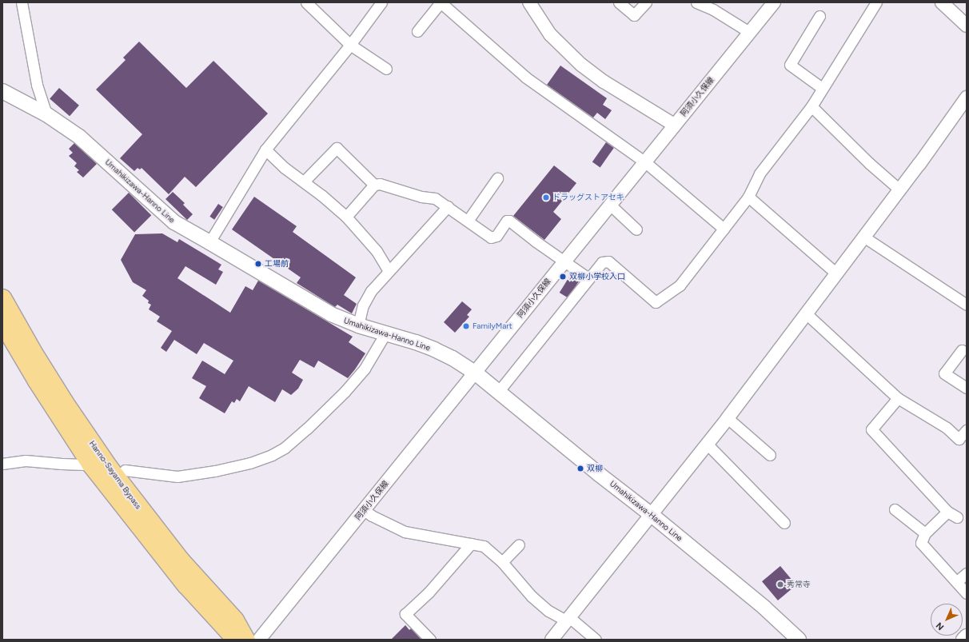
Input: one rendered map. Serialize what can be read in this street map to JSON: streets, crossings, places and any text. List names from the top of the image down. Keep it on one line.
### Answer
{"streets":{"highway":["Hanno-Sayama Bypass"],"main road":["Umahikizawa-Hanno Line"],"street":["阿須小久保線"]},"crossings":[["阿須小久保線","Umahikizawa-Hanno Line"]],"places":["ドラッグストアセキ","工場前","双柳小学校入口","FamilyMart","双柳","秀常寺"],"north":"bottom left"}
